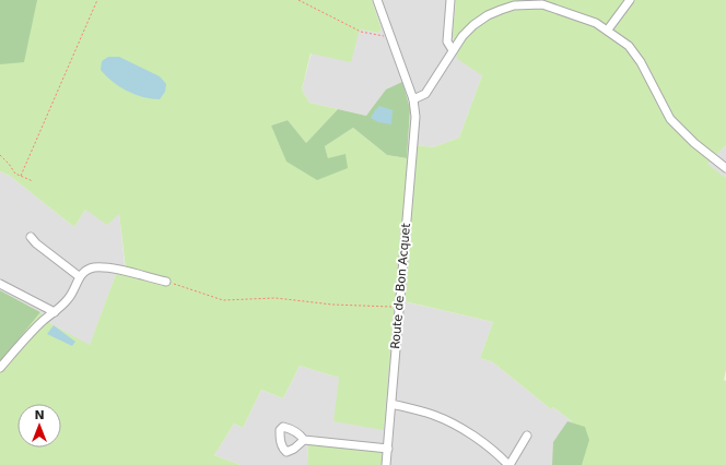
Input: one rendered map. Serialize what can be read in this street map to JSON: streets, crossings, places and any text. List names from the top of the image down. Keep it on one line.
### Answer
{"streets":{"street":["Route de Bon Acquet"]},"north":"top"}
